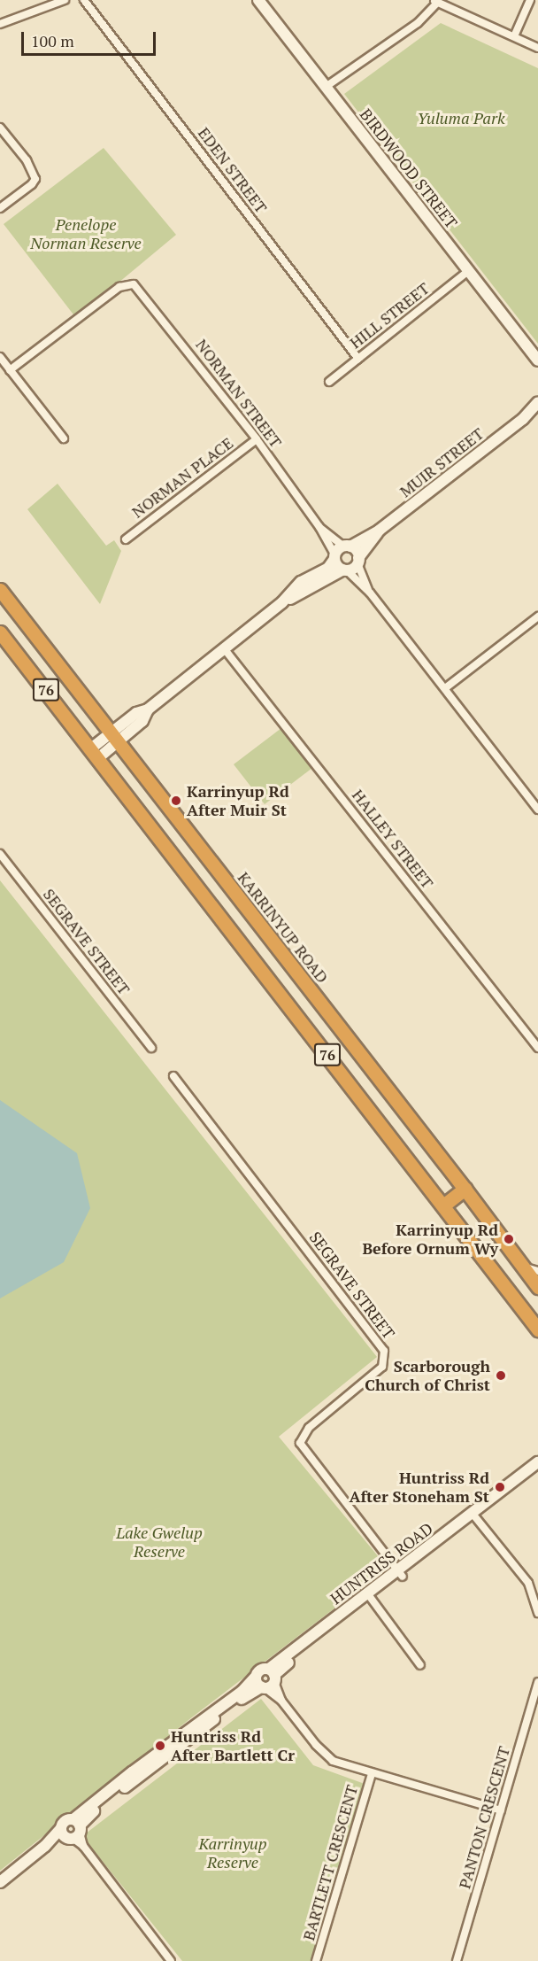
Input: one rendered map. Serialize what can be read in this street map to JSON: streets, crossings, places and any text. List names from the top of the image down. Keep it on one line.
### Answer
{"streets":{"highway":["76","KARRINYUP ROAD"],"street":["BIRDWOOD STREET","EDEN STREET","HILL STREET","NORMAN STREET","MUIR STREET","NORMAN PLACE","HALLEY STREET","SEGRAVE STREET","HUNTRISS ROAD","PANTON CRESCENT","BARTLETT CRESCENT"]},"crossings":[["BIRDWOOD STREET","HILL STREET"],["EDEN STREET","HILL STREET"],["NORMAN STREET","MUIR STREET"],["NORMAN STREET","NORMAN PLACE"],["SEGRAVE STREET","HUNTRISS ROAD"]],"parks":["Yuluma Park","Penelope Norman Reserve","Lake Gwelup Reserve","Karrinyup Reserve"],"places":["Karrinyup Rd After Muir St","Karrinyup Rd Before Ornum Wy","Scarborough Church of Christ","Huntriss Rd After Stoneham St","Huntriss Rd After Bartlett Cr"],"scale_bar":"100 m"}
